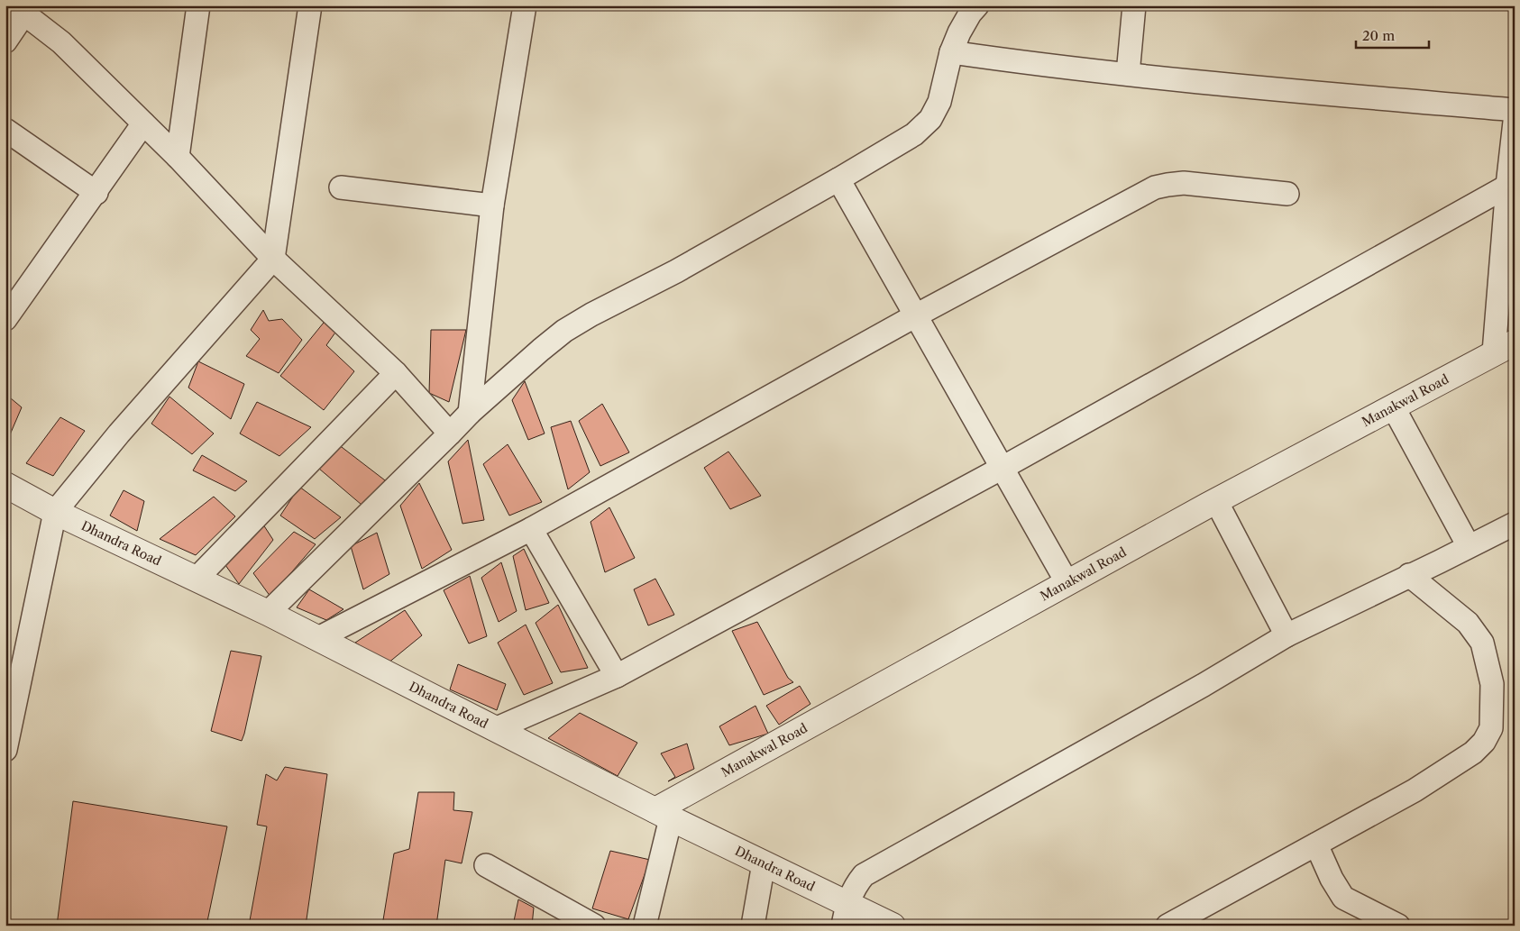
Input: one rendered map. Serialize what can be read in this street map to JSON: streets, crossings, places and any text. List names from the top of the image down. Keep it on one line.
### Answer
{"streets":{"street":["Manakwal Road","Dhandra Road"]},"crossings":[["Manakwal Road","Dhandra Road"]],"scale_bar":"20 m"}
